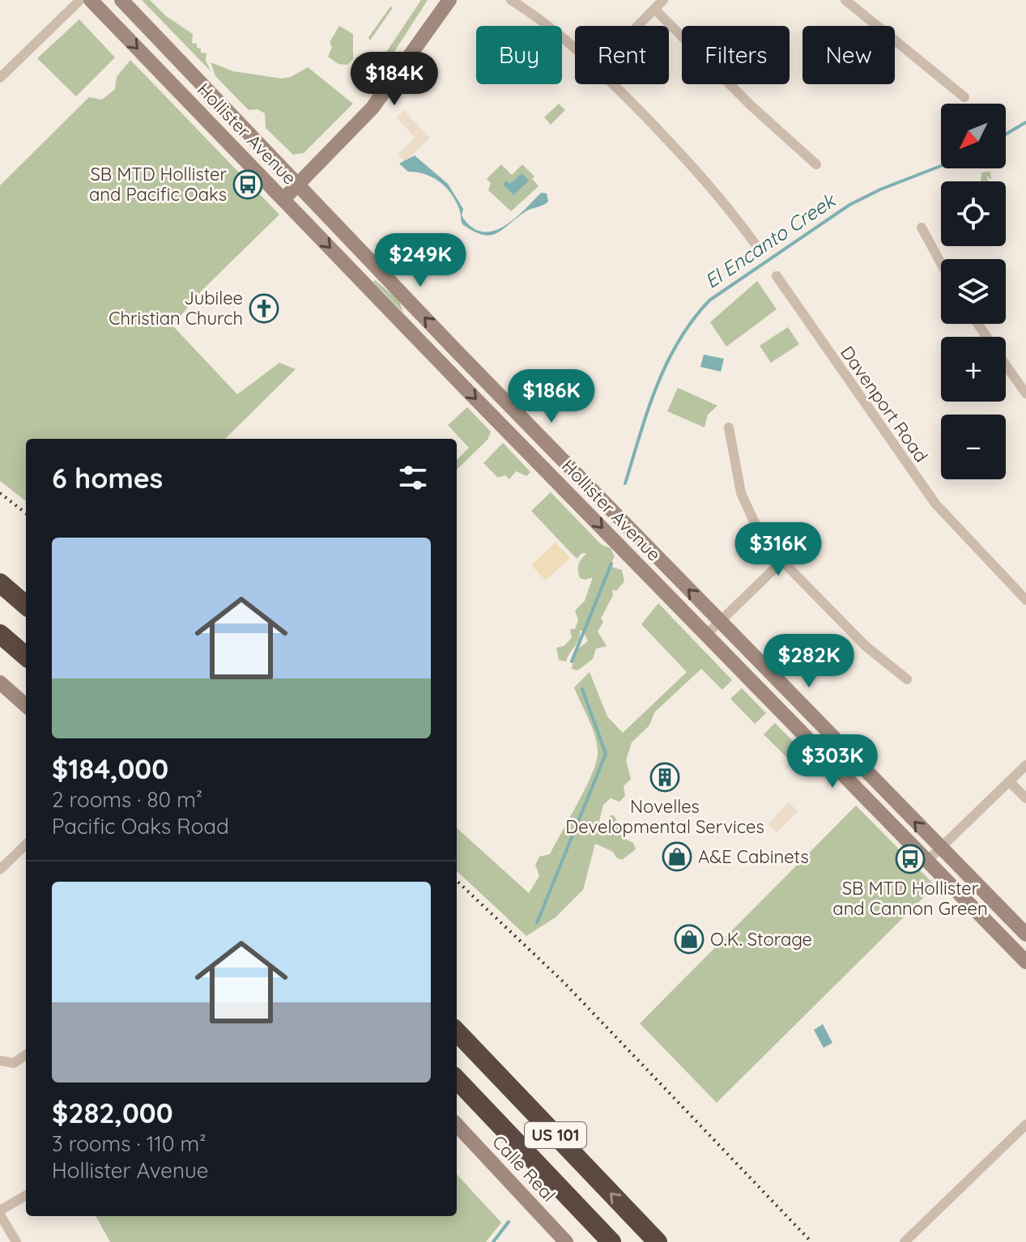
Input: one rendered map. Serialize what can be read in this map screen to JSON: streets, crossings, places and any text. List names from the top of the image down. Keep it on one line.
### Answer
{"streets":{"highway":["US 101"],"main road":["Hollister Avenue","Calle Real"],"street":["Davenport Road"]},"water":["El Encanto Creek"],"places":{"bus stop":["SB MTD Hollister and Pacific Oaks","SB MTD Hollister and Cannon Green"],"church":["Jubilee Christian Church"],"building":["Novelles Developmental Services"],"shop":["A&E Cabinets","O.K. Storage"]},"north":"bottom left","page":{"chip":["Buy","Rent","Filters","New"],"price":["$184K","$249K","$186K","$316K","$282K","$303K"],"map_buttons":["+","−"],"heading":"6 homes","list":[{"name":"$184,000","note":"2 rooms · 80 m² · Pacific Oaks Road"},{"name":"$282,000","note":"3 rooms · 110 m² · Hollister Avenue"}]}}
